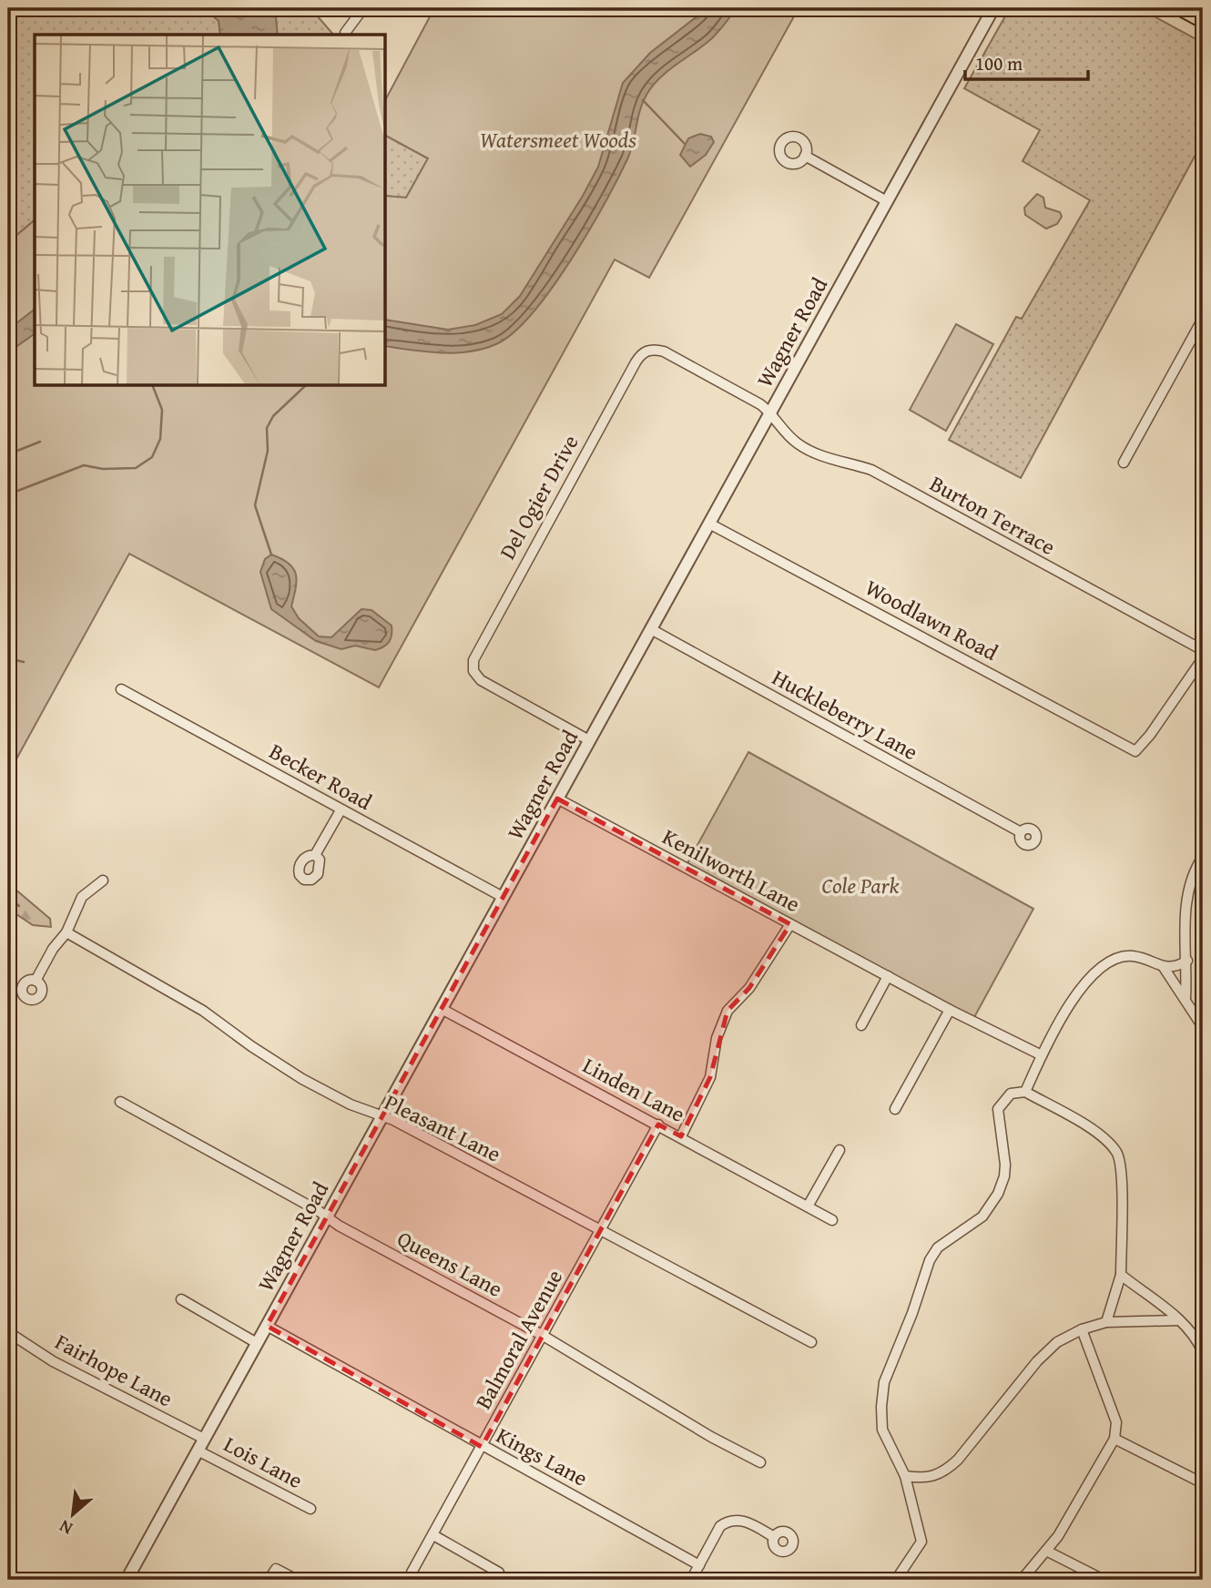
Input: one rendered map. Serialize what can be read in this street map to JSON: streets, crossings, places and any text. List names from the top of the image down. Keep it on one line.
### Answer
{"streets":{"street":["Wagner Road","Del Ogier Drive","Burton Terrace","Woodlawn Road","Huckleberry Lane","Becker Road","Kenilworth Lane","Linden Lane","Pleasant Lane","Queens Lane","Balmoral Avenue","Fairhope Lane","Kings Lane","Lois Lane"]},"crossings":[["Wagner Road","Del Ogier Drive"],["Wagner Road","Burton Terrace"],["Wagner Road","Woodlawn Road"],["Wagner Road","Huckleberry Lane"],["Wagner Road","Becker Road"],["Wagner Road","Kenilworth Lane"],["Wagner Road","Linden Lane"],["Wagner Road","Pleasant Lane"],["Wagner Road","Queens Lane"],["Wagner Road","Fairhope Lane"],["Wagner Road","Kings Lane"],["Wagner Road","Lois Lane"],["Del Ogier Drive","Burton Terrace"],["Linden Lane","Balmoral Avenue"],["Pleasant Lane","Balmoral Avenue"],["Queens Lane","Balmoral Avenue"],["Balmoral Avenue","Kings Lane"]],"parks":["Watersmeet Woods","Cole Park"],"scale_bar":"100 m","north":"bottom left"}
